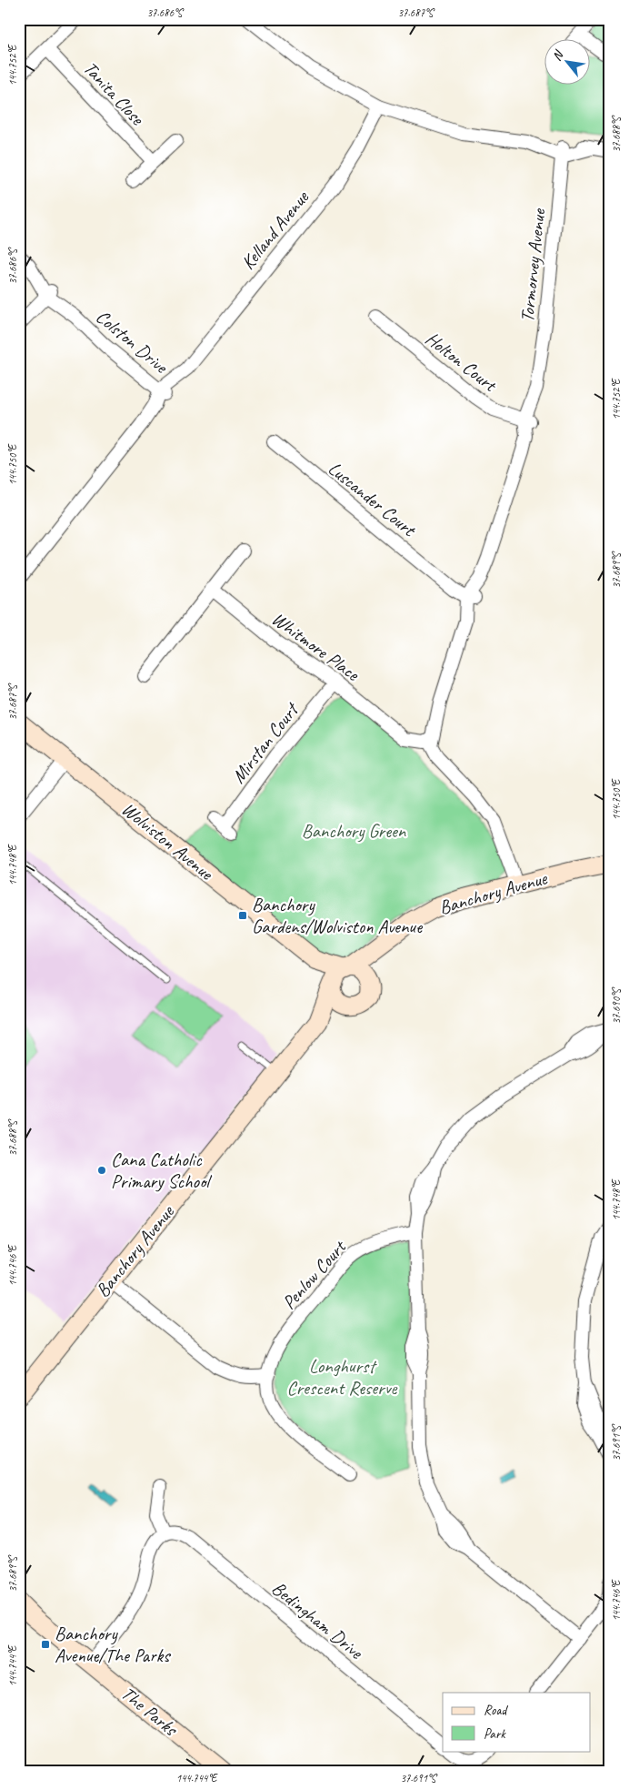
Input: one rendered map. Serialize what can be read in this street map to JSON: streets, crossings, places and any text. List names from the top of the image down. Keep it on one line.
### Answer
{"streets":{"street":["Tanita Close","Kelland Avenue","Tormorvey Avenue","Colston Drive","Holton Court","Luscander Court","Whitmore Place","Mirstan Court","Wolviston Avenue","Banchory Avenue","Penlow Court","Bedingham Drive","The Parks"]},"crossings":[["Kelland Avenue","Colston Drive"],["Tormorvey Avenue","Holton Court"],["Tormorvey Avenue","Luscander Court"],["Tormorvey Avenue","Whitmore Place"],["Whitmore Place","Mirstan Court"],["Wolviston Avenue","Banchory Avenue"]],"parks":["Banchory Green","Longhurst Crescent Reserve"],"places":{"transit":["Banchory Gardens/Wolviston Avenue","Banchory Avenue/The Parks"],"other":["Cana Catholic Primary School"]},"legend":["Road","Park"],"north":"top left","coordinates":["37.686°S","37.687°S","144.752°E","37.688°S","144.750°E","37.689°S","144.748°E","37.690°S","144.746°E","37.691°S","144.744°E"]}
